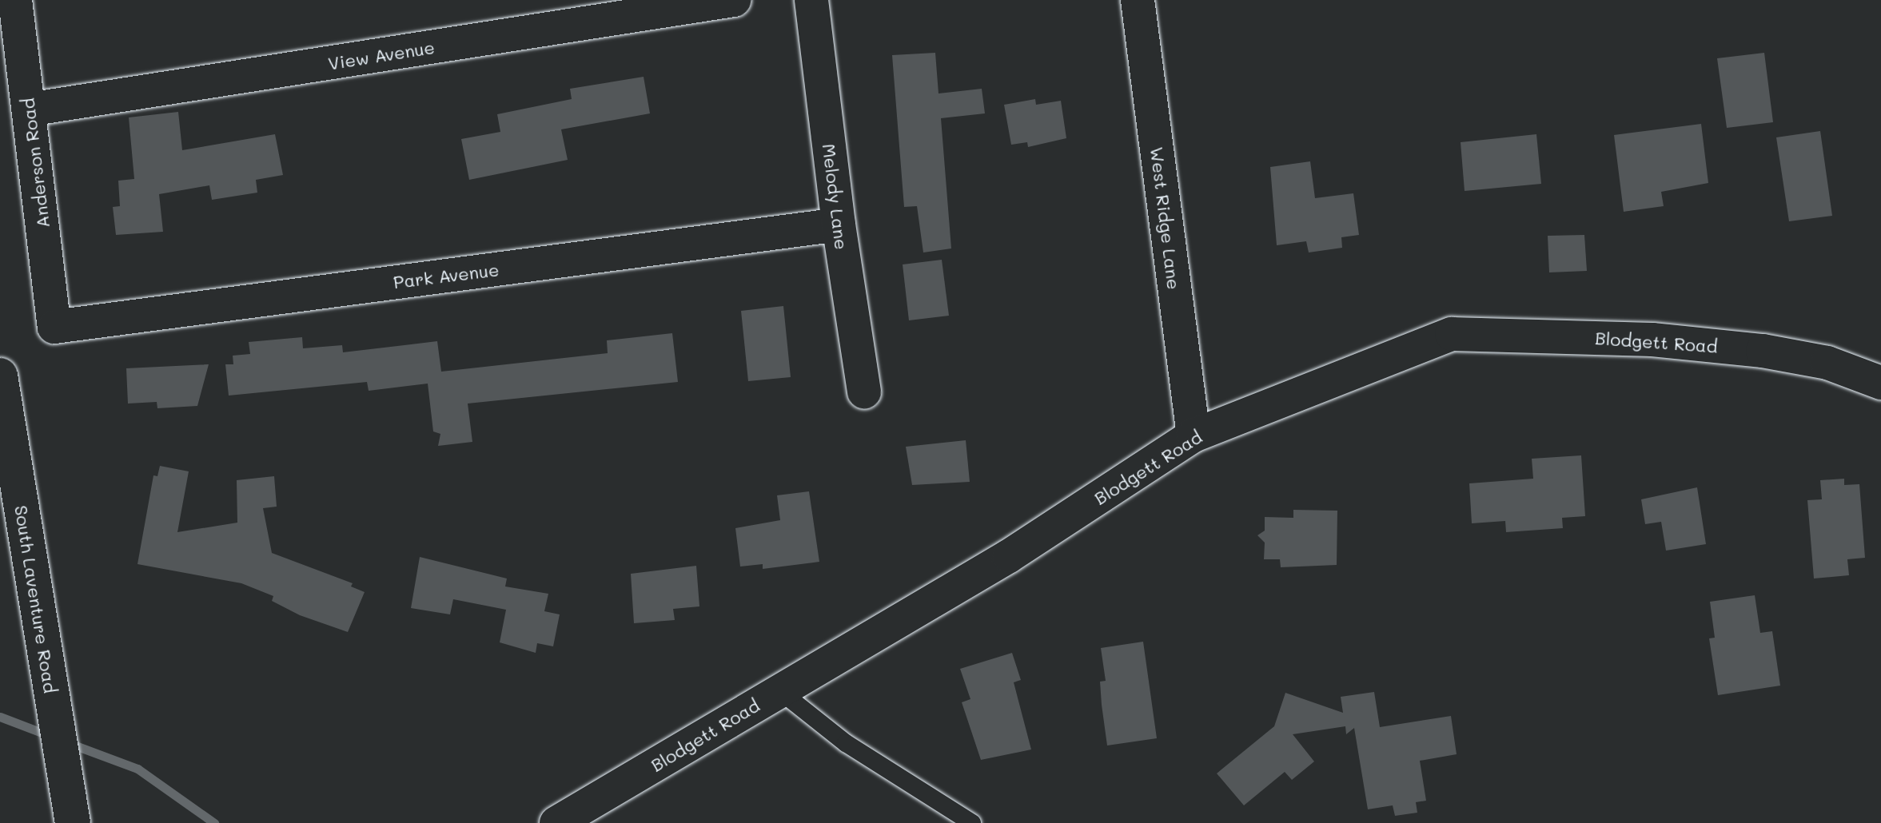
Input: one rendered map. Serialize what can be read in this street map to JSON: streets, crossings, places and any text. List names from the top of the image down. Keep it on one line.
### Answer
{"streets":{"street":["View Avenue","Anderson Road","Melody Lane","West Ridge Lane","Park Avenue","Blodgett Road","South Laventure Road"]},"crossings":[["View Avenue","Anderson Road"],["Anderson Road","Park Avenue"],["Melody Lane","Park Avenue"],["West Ridge Lane","Blodgett Road"]]}
